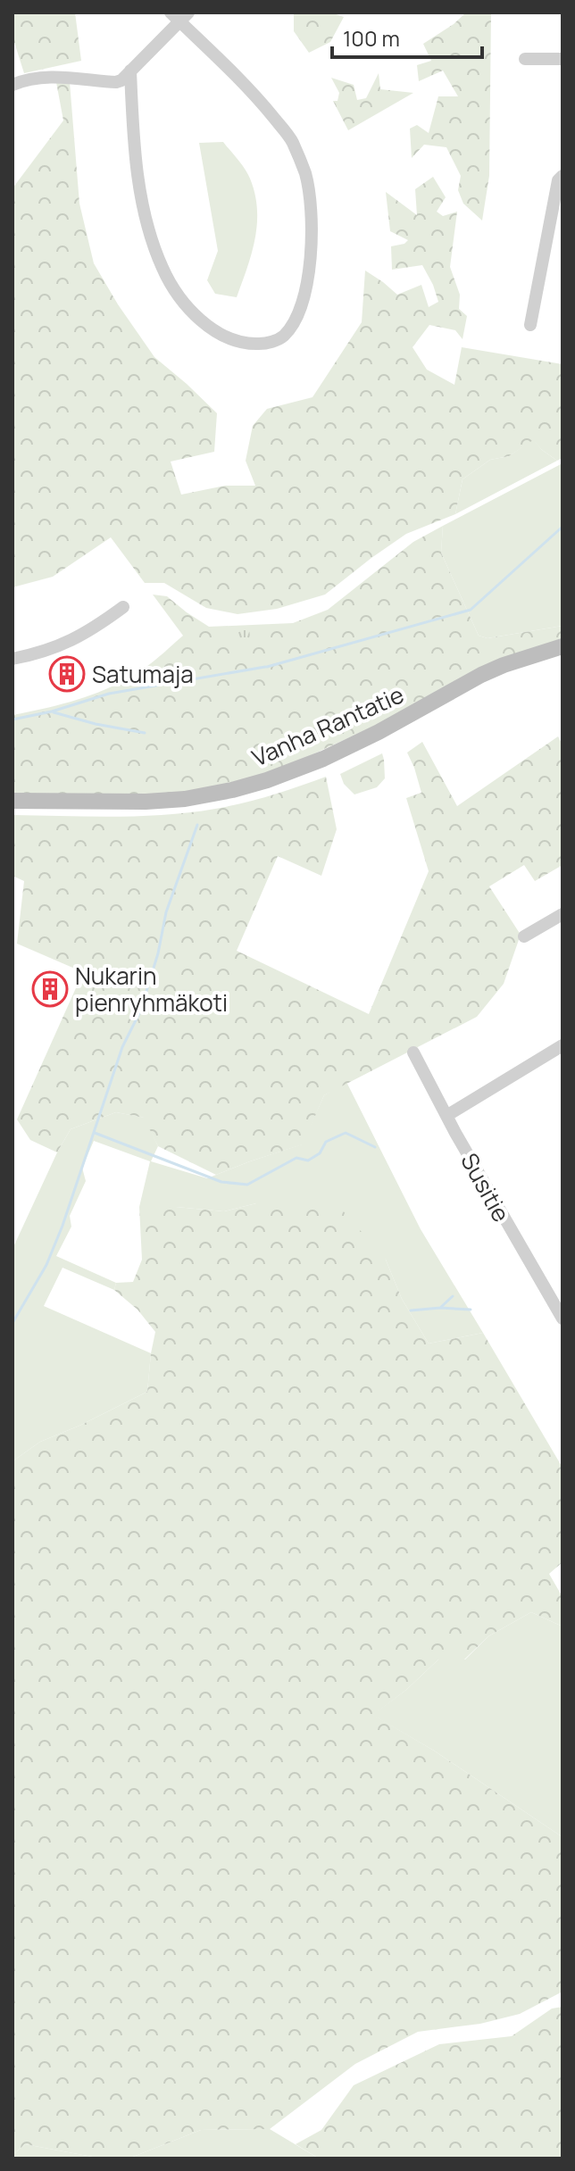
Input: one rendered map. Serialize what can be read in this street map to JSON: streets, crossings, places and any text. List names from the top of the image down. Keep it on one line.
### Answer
{"streets":{"main road":["Vanha Rantatie"],"street":["Susitie"]},"places":{"building":["Satumaja","Nukarin pienryhmäkoti"]},"scale_bar":"100 m"}
